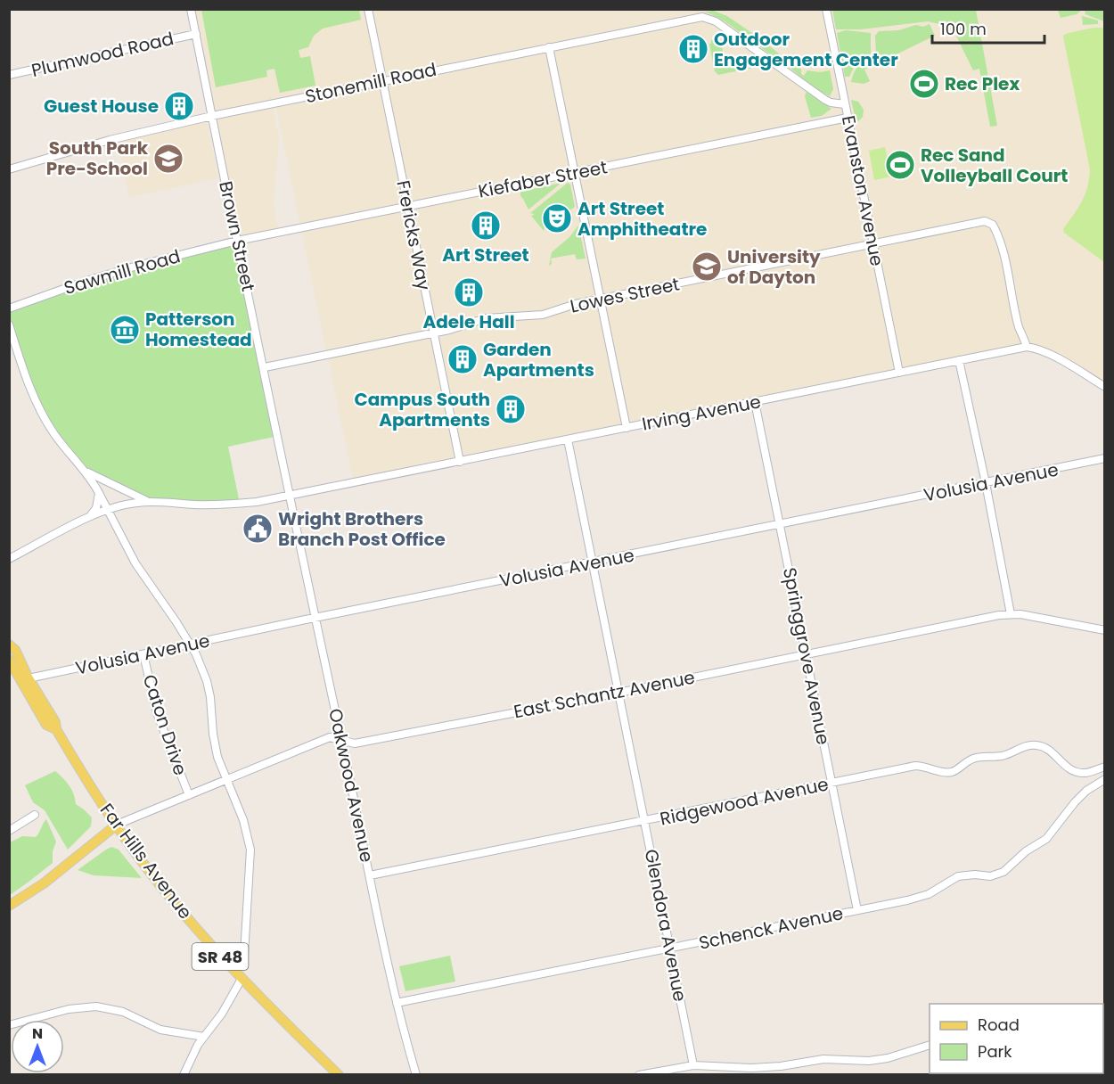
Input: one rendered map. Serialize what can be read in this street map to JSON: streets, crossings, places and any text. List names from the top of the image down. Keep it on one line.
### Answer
{"streets":{"main road":["Far Hills Avenue","SR 48"],"street":["Plumwood Road","Stonemill Road","Kiefaber Street","Evanston Avenue","Frericks Way","Brown Street","Sawmill Road","Lowes Street","Irving Avenue","Volusia Avenue","Springgrove Avenue","East Schantz Avenue","Caton Drive","Oakwood Avenue","Ridgewood Avenue","Glendora Avenue","Schenck Avenue"]},"crossings":[["Plumwood Road","Brown Street"],["Stonemill Road","Evanston Avenue"],["Stonemill Road","Frericks Way"],["Stonemill Road","Brown Street"],["Kiefaber Street","Evanston Avenue"],["Kiefaber Street","Frericks Way"],["Kiefaber Street","Brown Street"],["Kiefaber Street","Sawmill Road"],["Evanston Avenue","Lowes Street"],["Evanston Avenue","Irving Avenue"],["Frericks Way","Lowes Street"],["Frericks Way","Irving Avenue"],["Brown Street","Sawmill Road"],["Brown Street","Lowes Street"],["Brown Street","Irving Avenue"],["Brown Street","Oakwood Avenue"],["Lowes Street","Irving Avenue"],["Irving Avenue","Springgrove Avenue"],["Irving Avenue","Oakwood Avenue"],["Irving Avenue","Glendora Avenue"],["Volusia Avenue","Springgrove Avenue"],["Volusia Avenue","Caton Drive"],["Volusia Avenue","Oakwood Avenue"],["Volusia Avenue","Far Hills Avenue"],["Volusia Avenue","Glendora Avenue"],["Springgrove Avenue","East Schantz Avenue"],["Springgrove Avenue","Ridgewood Avenue"],["Springgrove Avenue","Schenck Avenue"],["East Schantz Avenue","Caton Drive"],["East Schantz Avenue","Oakwood Avenue"],["East Schantz Avenue","Far Hills Avenue"],["East Schantz Avenue","Glendora Avenue"],["Oakwood Avenue","Ridgewood Avenue"],["Oakwood Avenue","Schenck Avenue"],["Ridgewood Avenue","Glendora Avenue"],["Ridgewood Avenue","Schenck Avenue"],["Glendora Avenue","Schenck Avenue"]],"places":{"building":["Outdoor Engagement Center","Guest House","Art Street","Adele Hall","Garden Apartments","Campus South Apartments"],"sports":["Rec Plex","Rec Sand Volleyball Court"],"school or university":["South Park Pre-School","University of Dayton"],"theatre":["Art Street Amphitheatre"],"museum":["Patterson Homestead"],"public building":["Wright Brothers Branch Post Office"]},"legend":["Road","Park"],"scale_bar":"100 m","north":"top"}
